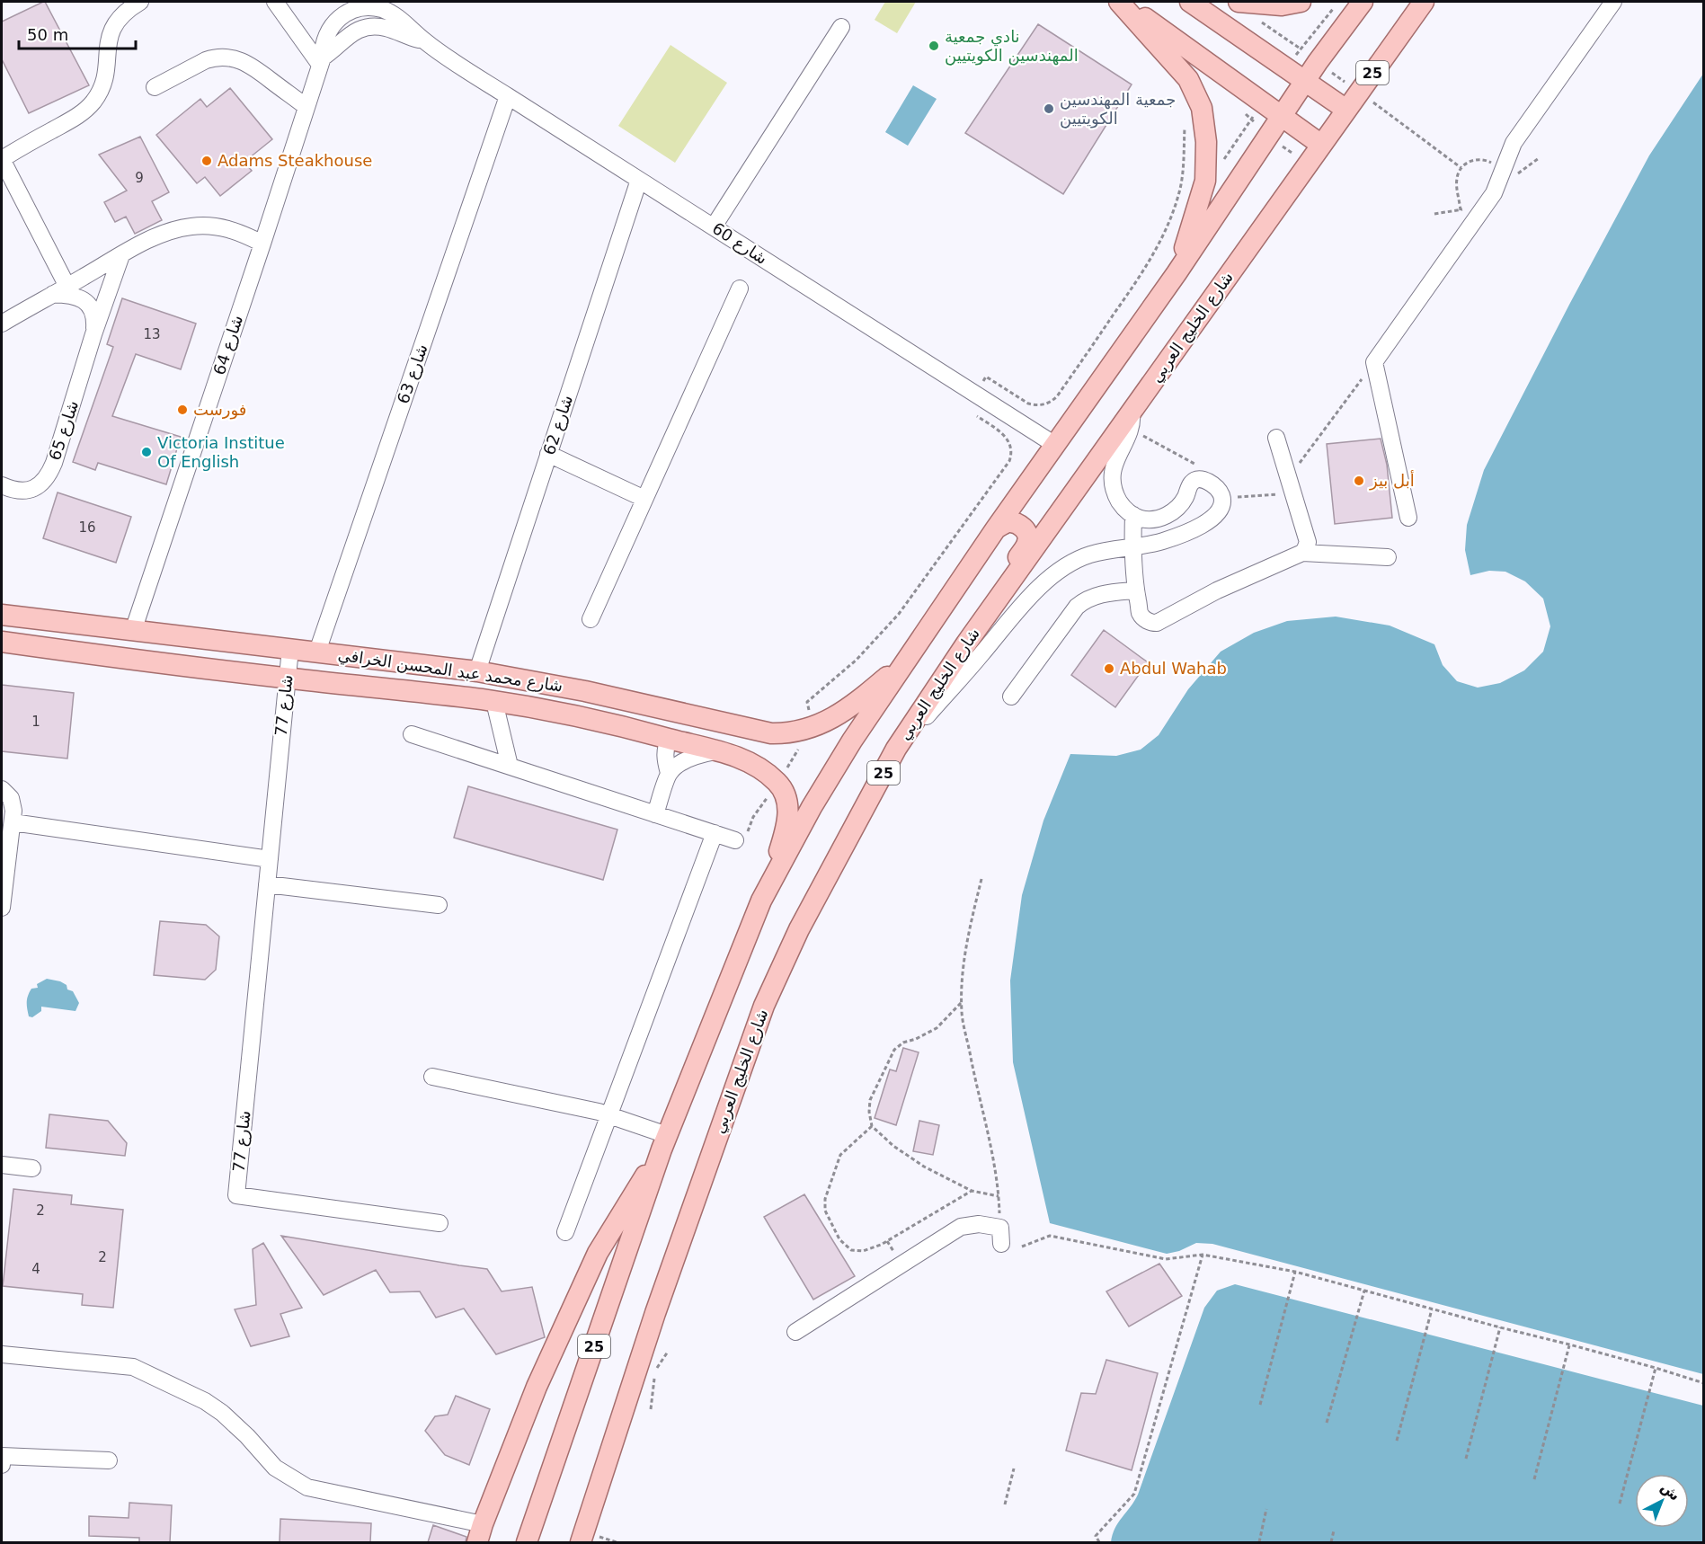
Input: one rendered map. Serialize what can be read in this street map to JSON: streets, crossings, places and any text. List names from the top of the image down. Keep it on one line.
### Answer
{"streets":{"main road":["25","شارع الخليج العربي","شارع محمد عبد المحسن الخرافي"],"street":["شارع 60","شارع 64","شارع 63","شارع 62","شارع 65","شارع 77"]},"crossings":[["25","شارع 60"],["25","شارع محمد عبد المحسن الخرافي"],["شارع 60","شارع 64"],["شارع 60","شارع 63"],["شارع 60","شارع 62"],["شارع 64","شارع محمد عبد المحسن الخرافي"],["شارع 63","شارع محمد عبد المحسن الخرافي"],["شارع 62","شارع محمد عبد المحسن الخرافي"],["شارع محمد عبد المحسن الخرافي","شارع 77"]],"places":["نادي جمعية المهندسين الكويتيين","جمعية المهندسين الكويتيين","Adams Steakhouse","فورست","Victoria Institue Of English","أبل بيز","Abdul Wahab"],"house_numbers":["9","13","16","1","2","2","4"],"scale_bar":"50 m","north":"top right"}
